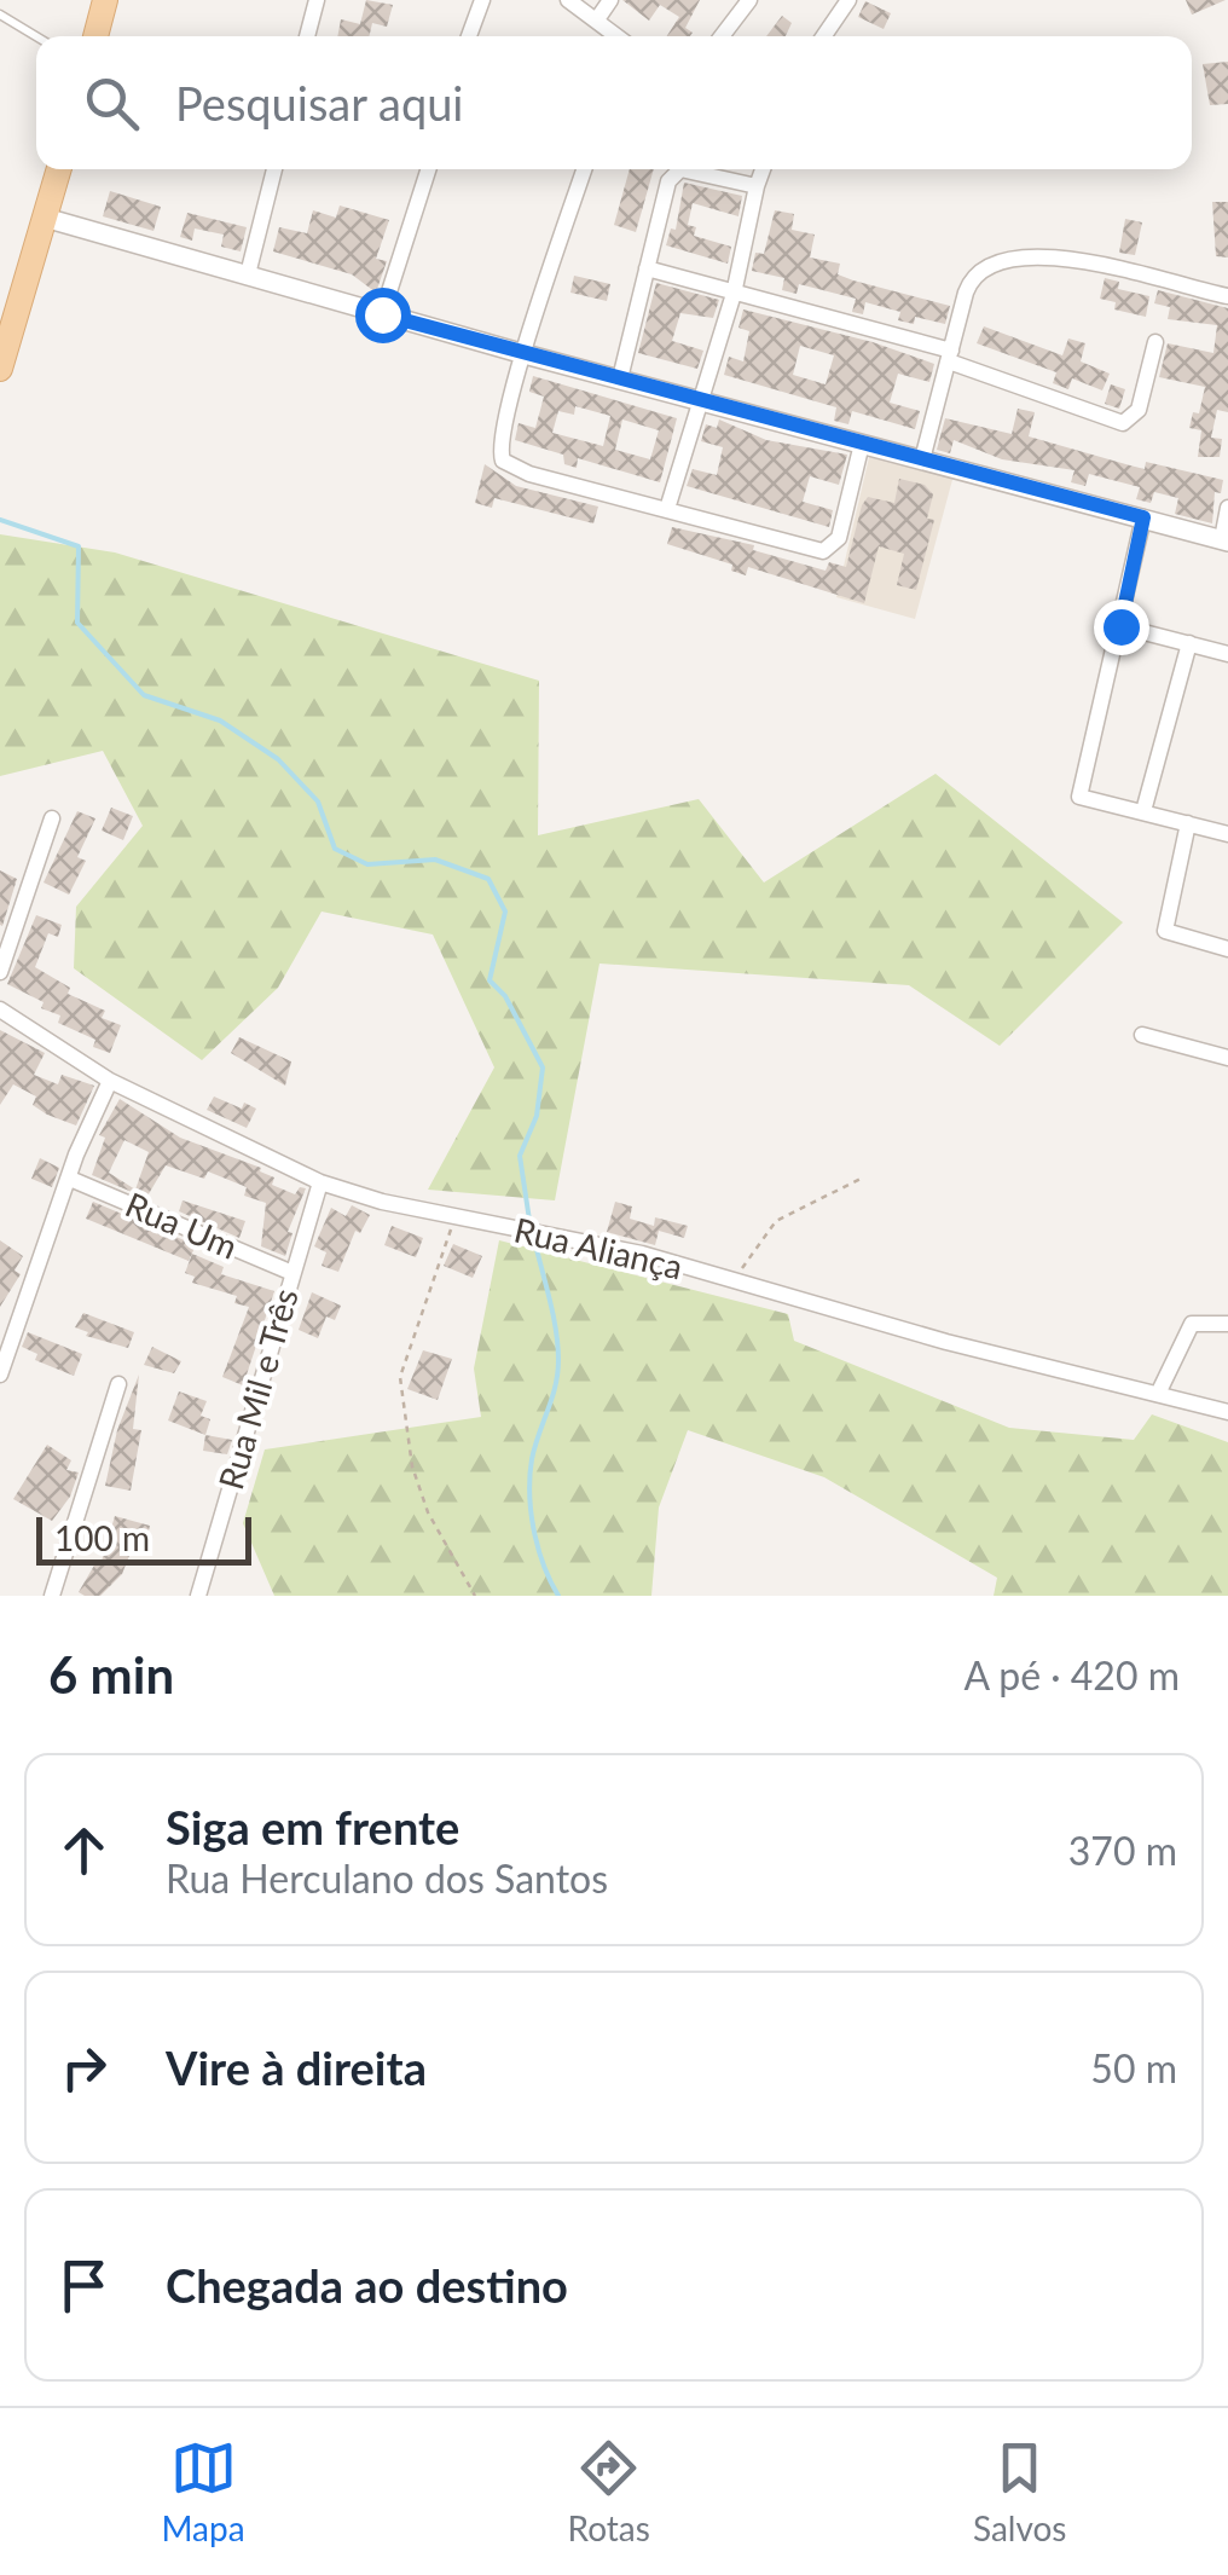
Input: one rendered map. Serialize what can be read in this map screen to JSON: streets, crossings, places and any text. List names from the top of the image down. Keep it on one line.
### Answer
{"streets":{"street":["Rua Um","Rua Aliança","Rua Mil e Três"]},"crossings":[["Rua Um","Rua Mil e Três"],["Rua Aliança","Rua Mil e Três"]],"scale_bar":"100 m","page":{"search":"Pesquisar aqui","scale":"100 m","heading":["6 min","A pé · 420 m"],"list":[["Siga em frente","Rua Herculano dos Santos","370 m"],["Vire à direita","50 m"],"Chegada ao destino"],"nav":["Mapa","Rotas","Salvos"]}}
